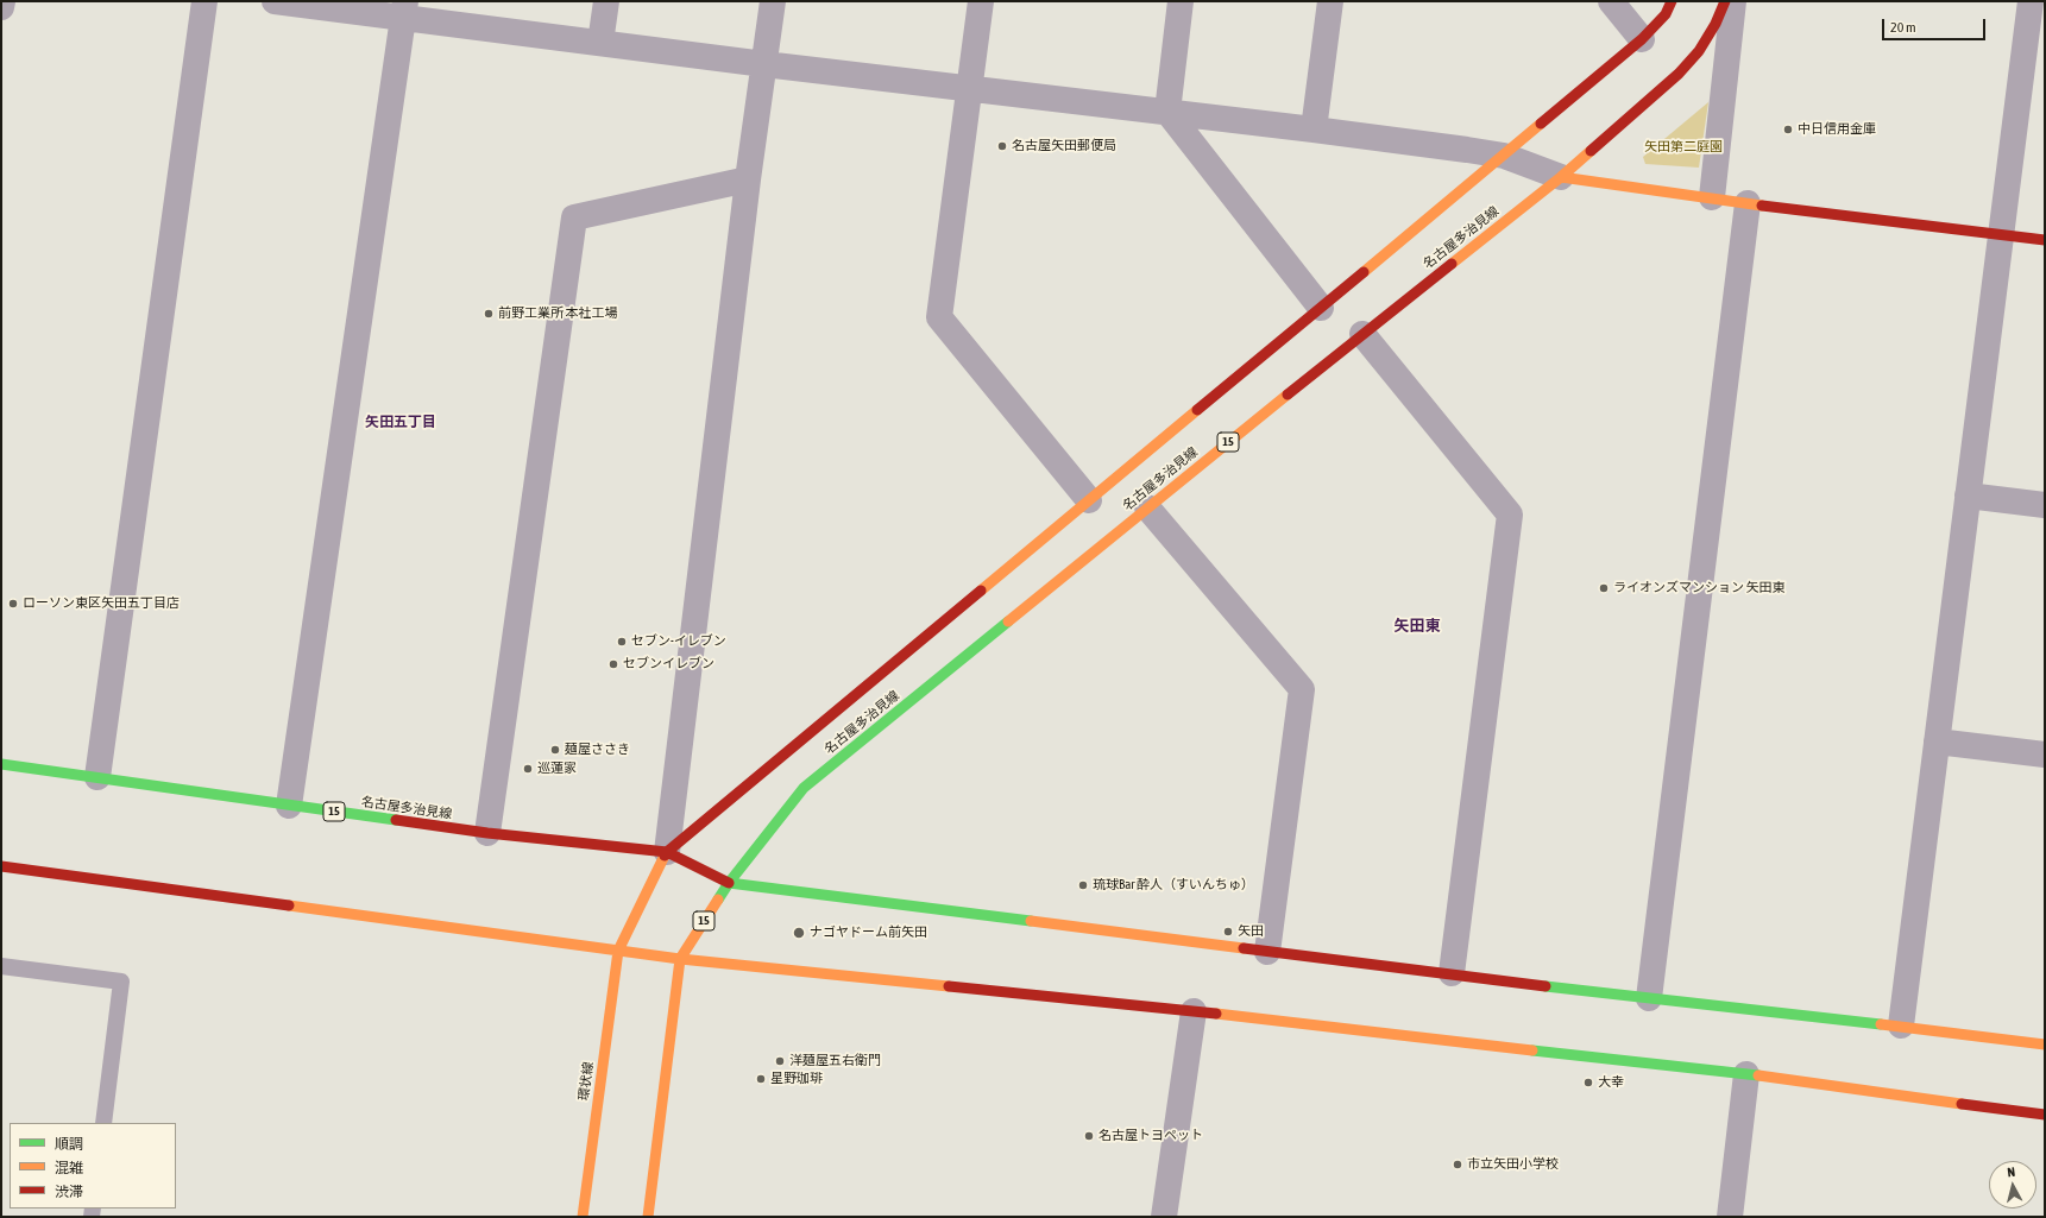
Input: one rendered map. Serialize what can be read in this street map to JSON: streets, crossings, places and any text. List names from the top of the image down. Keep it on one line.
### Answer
{"streets":{"main road":["名古屋多治見線","15","環状線"]},"crossings":[["名古屋多治見線","15"],["名古屋多治見線","環状線"]],"districts":["矢田五丁目","矢田東"],"parks":["矢田第二庭園"],"places":["中日信用金庫","名古屋矢田郵便局","前野工業所 本社工場","ライオンズマンション 矢田東","ローソン東区矢田五丁目店","セブン-イレブン","セブンイレブン","麺屋ささき","巡蓮家","琉球Bar 酔人（すいんちゅ）","矢田","ナゴヤドーム前矢田","洋麺屋五右衛門","星野珈琲","大幸","名古屋トヨペット","市立矢田小学校"],"legend":["順調","混雑","渋滞"],"scale_bar":"20 m","north":"top"}
